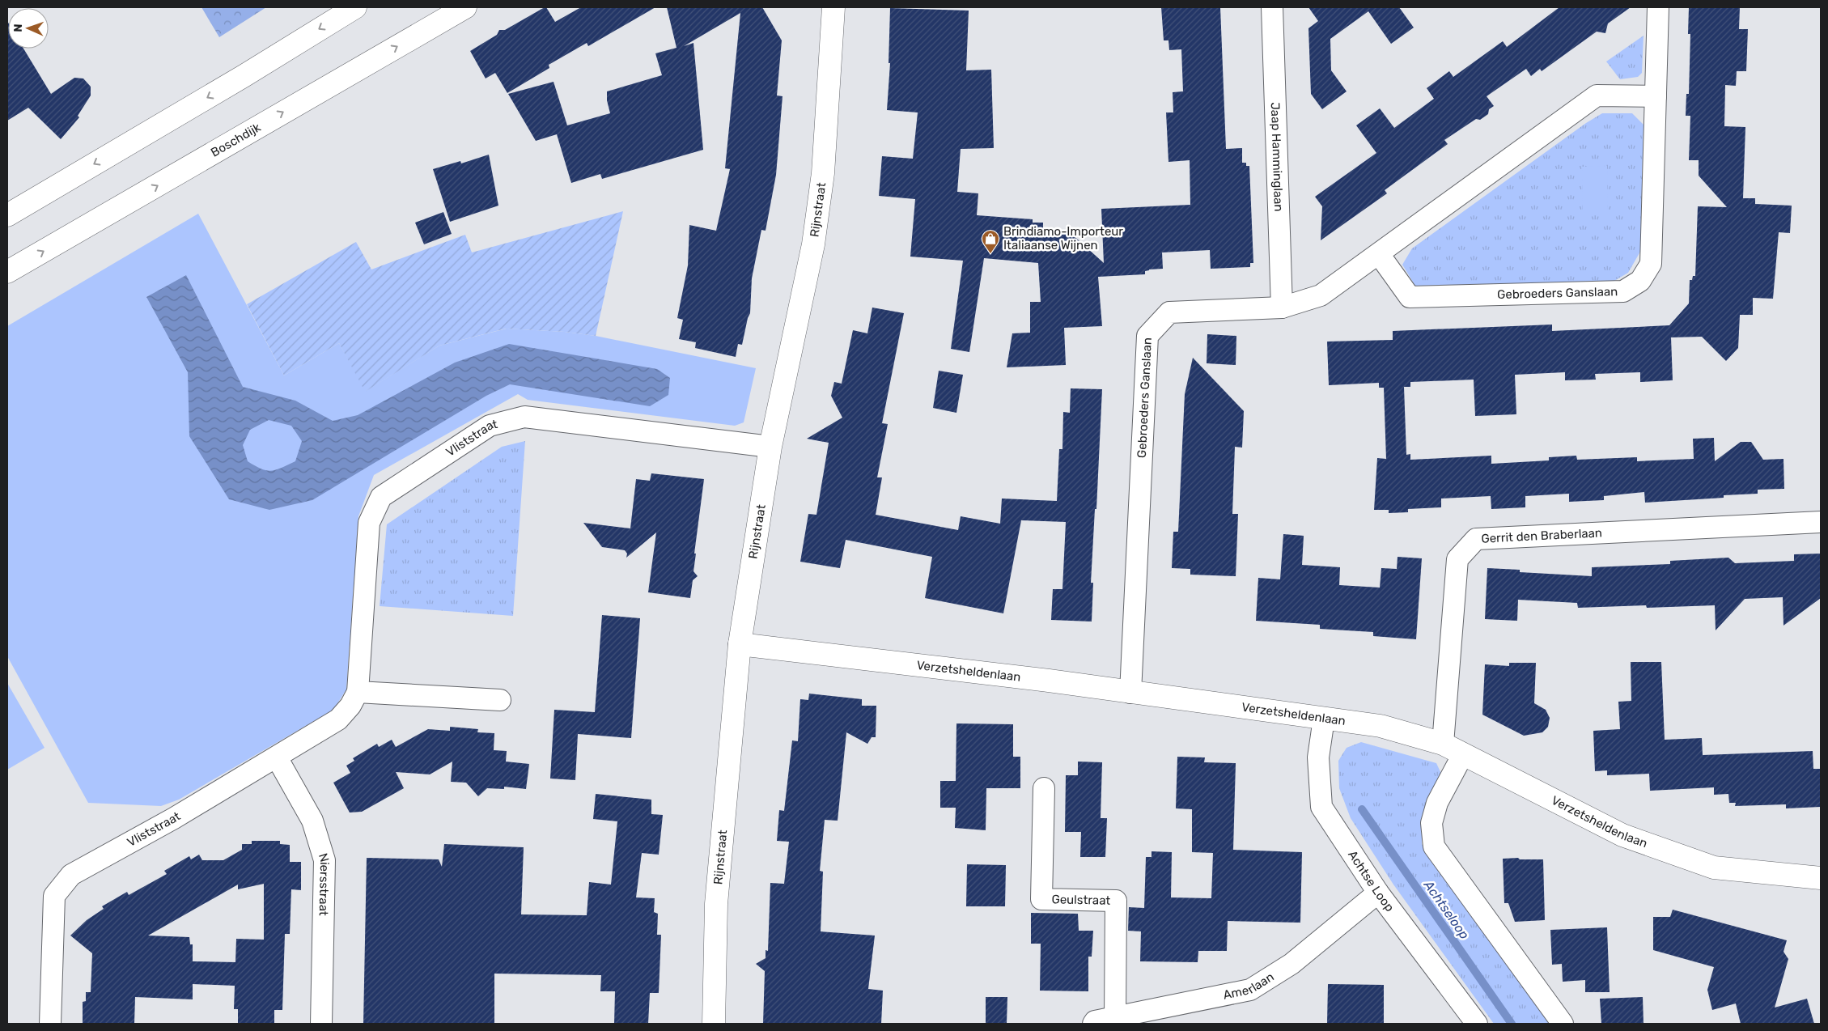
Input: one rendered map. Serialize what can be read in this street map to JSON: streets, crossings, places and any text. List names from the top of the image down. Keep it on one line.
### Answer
{"streets":{"street":["Boschdijk","Jaap Hamminglaan","Rijnstraat","Gebroeders Ganslaan","Vliststraat","Gerrit den Braberlaan","Verzetsheldenlaan","Achtse Loop","Niersstraat","Geulstraat","Amerlaan"]},"crossings":[["Jaap Hamminglaan","Gebroeders Ganslaan"],["Rijnstraat","Vliststraat"],["Rijnstraat","Verzetsheldenlaan"],["Gebroeders Ganslaan","Verzetsheldenlaan"],["Vliststraat","Niersstraat"],["Gerrit den Braberlaan","Verzetsheldenlaan"],["Verzetsheldenlaan","Achtse Loop"],["Achtse Loop","Amerlaan"],["Geulstraat","Amerlaan"]],"water":["Achtseloop"],"places":{"shop":["Brindiamo-Importeur Italiaanse Wijnen"]},"north":"left"}
